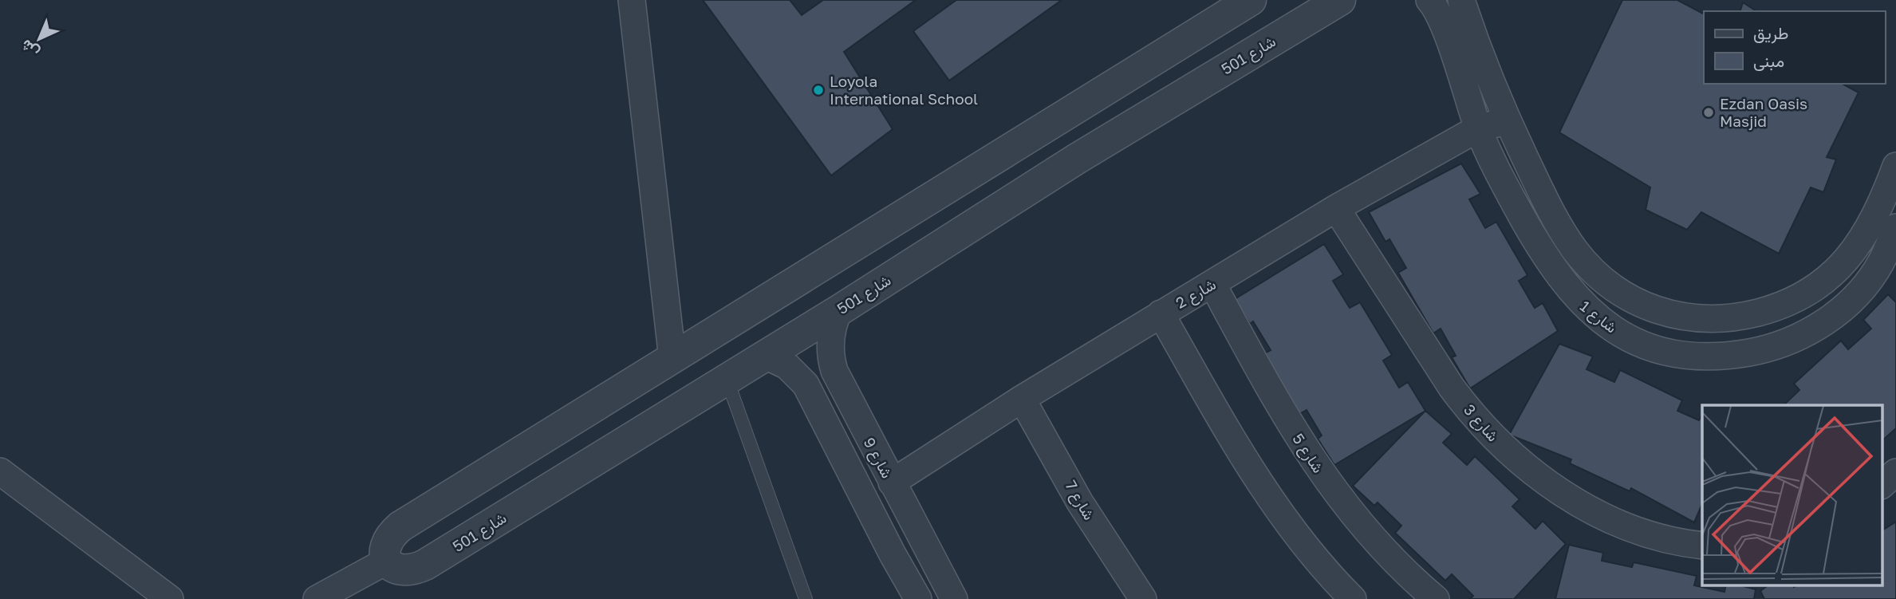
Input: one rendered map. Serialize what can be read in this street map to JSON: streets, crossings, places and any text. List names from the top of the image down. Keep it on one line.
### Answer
{"streets":{"street":["شارع 501","شارع 2","شارع 1","شارع 3","شارع 5","شارع 9","شارع 7"]},"crossings":[["شارع 501","شارع 9"],["شارع 2","شارع 1"],["شارع 2","شارع 3"],["شارع 2","شارع 5"],["شارع 2","شارع 9"],["شارع 2","شارع 7"]],"places":["Loyola International School","Ezdan Oasis Masjid"],"legend":["طريق","مبنى"],"north":"bottom left"}
